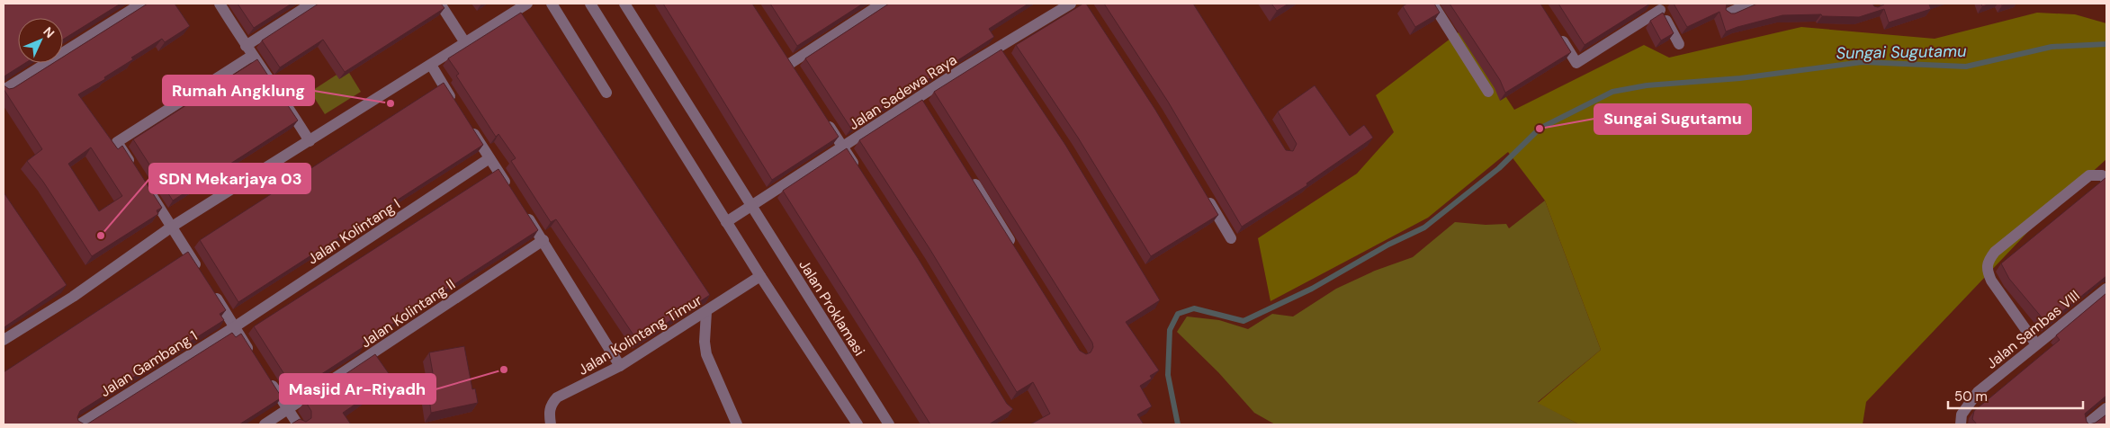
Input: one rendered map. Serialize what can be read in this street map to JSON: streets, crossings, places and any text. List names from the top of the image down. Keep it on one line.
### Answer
{"streets":{"street":["Jalan Sadewa Raya","Jalan Kolintang I","Jalan Proklamasi","Jalan Kolintang II","Jalan Sambas VIII","Jalan Kolintang Timur","Jalan Gambang 1"]},"crossings":[["Jalan Sadewa Raya","Jalan Proklamasi"],["Jalan Kolintang I","Jalan Gambang 1"]],"water":["Sungai Sugutamu"],"places":["Rumah Angklung","Sungai Sugutamu","SDN Mekarjaya 03","Masjid Ar-Riyadh"],"scale_bar":"50 m","north":"top right"}
